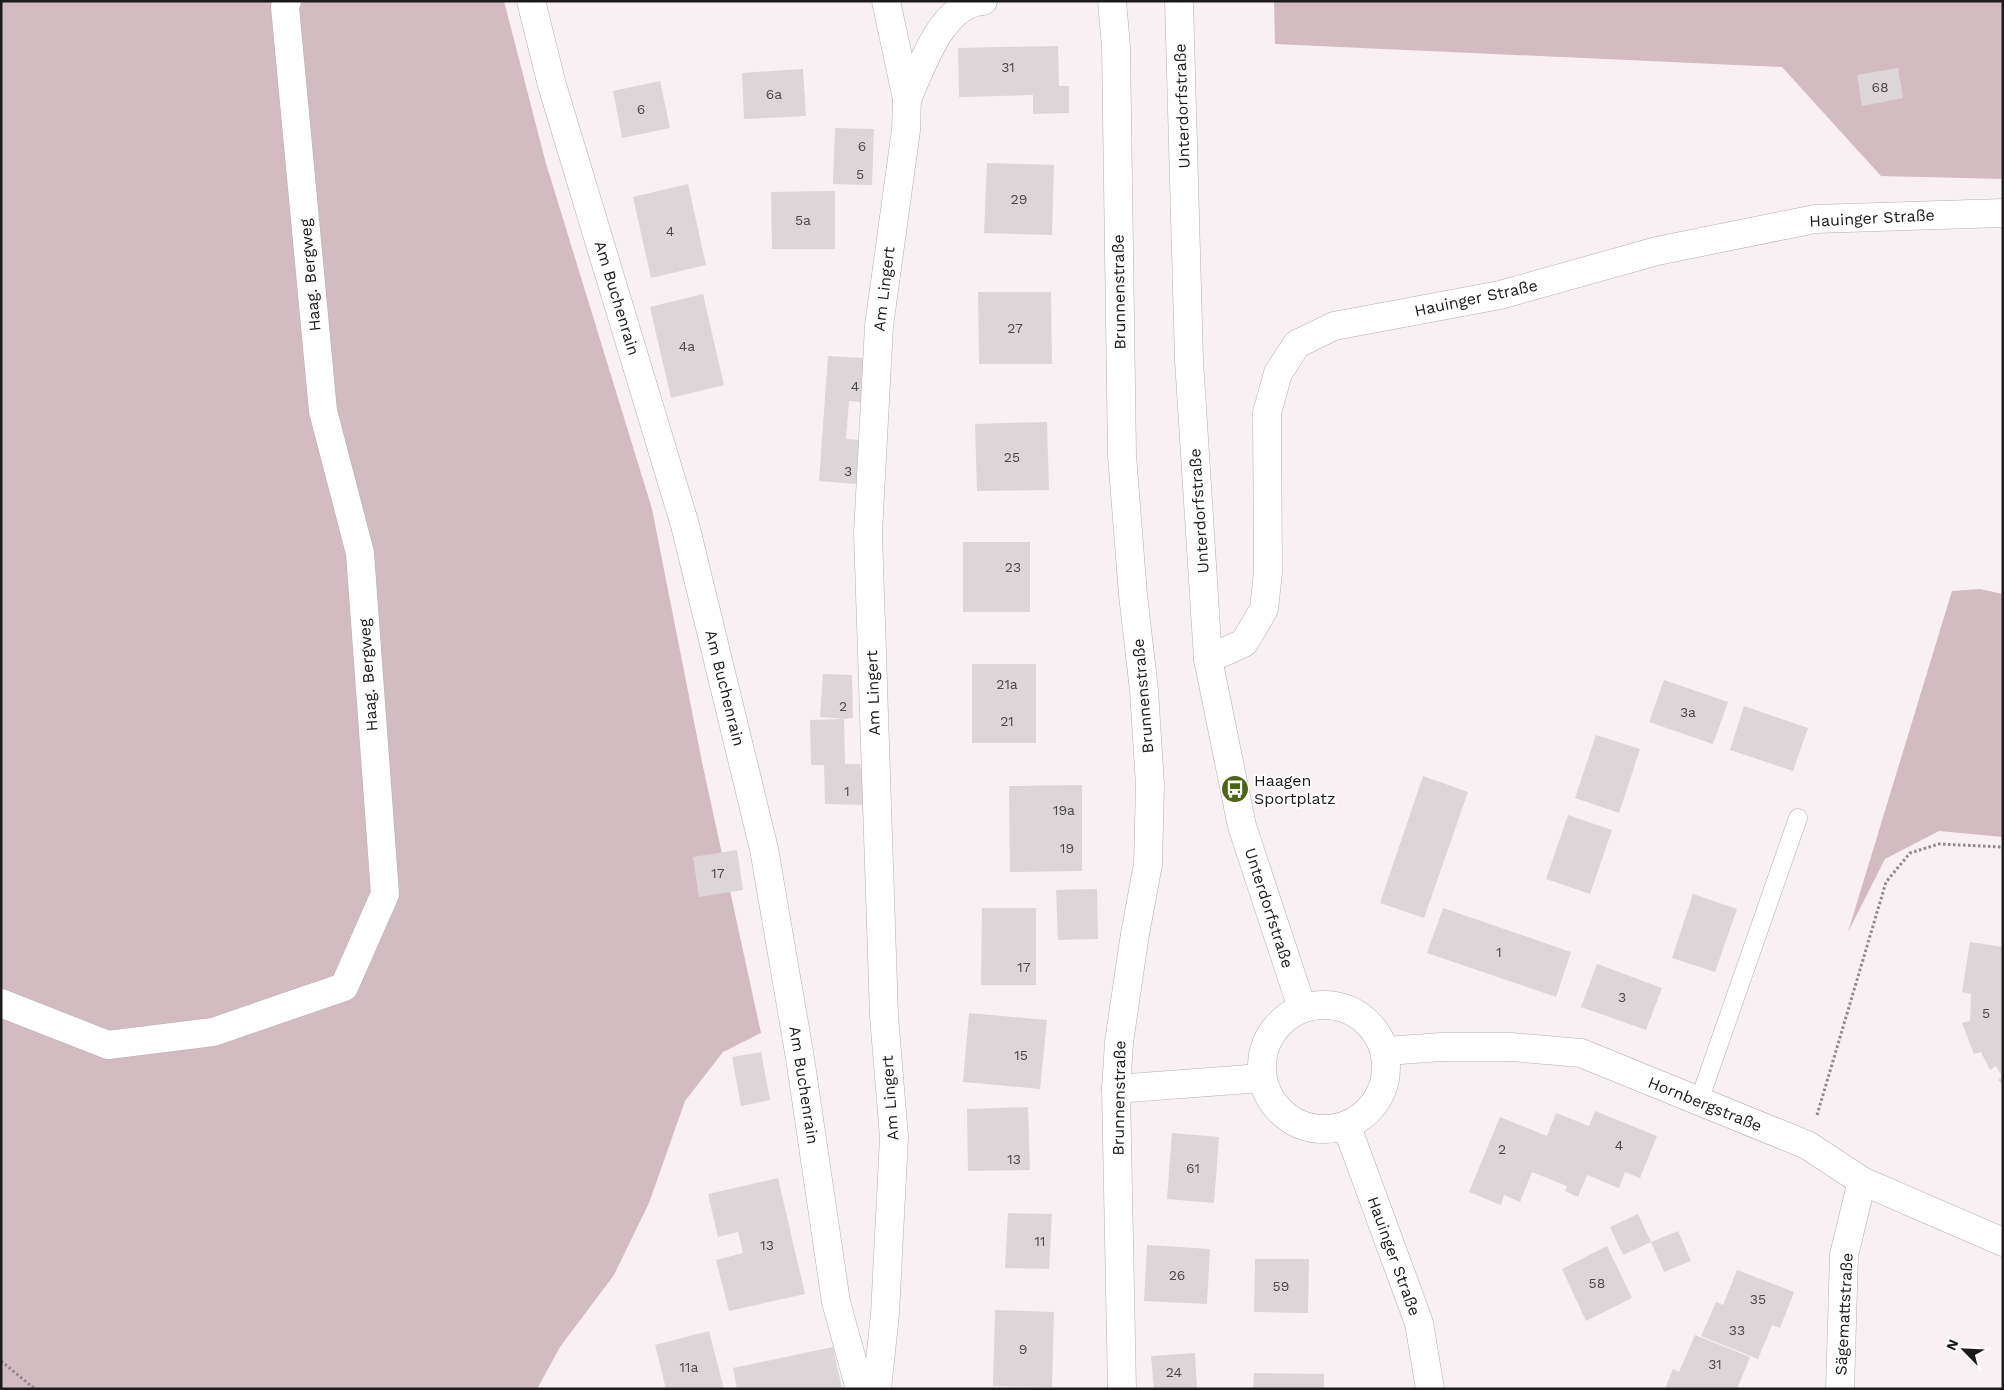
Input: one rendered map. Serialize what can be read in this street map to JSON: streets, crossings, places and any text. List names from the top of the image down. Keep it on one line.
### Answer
{"streets":{"street":["Unterdorfstraße","Hauinger Straße","Haag. Bergweg","Am Lingert","Brunnenstraße","Am Buchenrain","Hornbergstraße","Sägemattstraße"]},"crossings":[["Unterdorfstraße","Hauinger Straße"],["Unterdorfstraße","Hornbergstraße"],["Hauinger Straße","Hornbergstraße"],["Hornbergstraße","Sägemattstraße"]],"places":{"bus stop":["Haagen Sportplatz"]},"house_numbers":["31","68","6a","6","6","5","29","5a","4","27","4a","4","25","3","23","21a","2","3a","21","1","19a","19","17","1","17","3","5","15","4","2","13","61","11","13","26","58","59","35","33","9","31","11a","24"],"north":"top left"}
